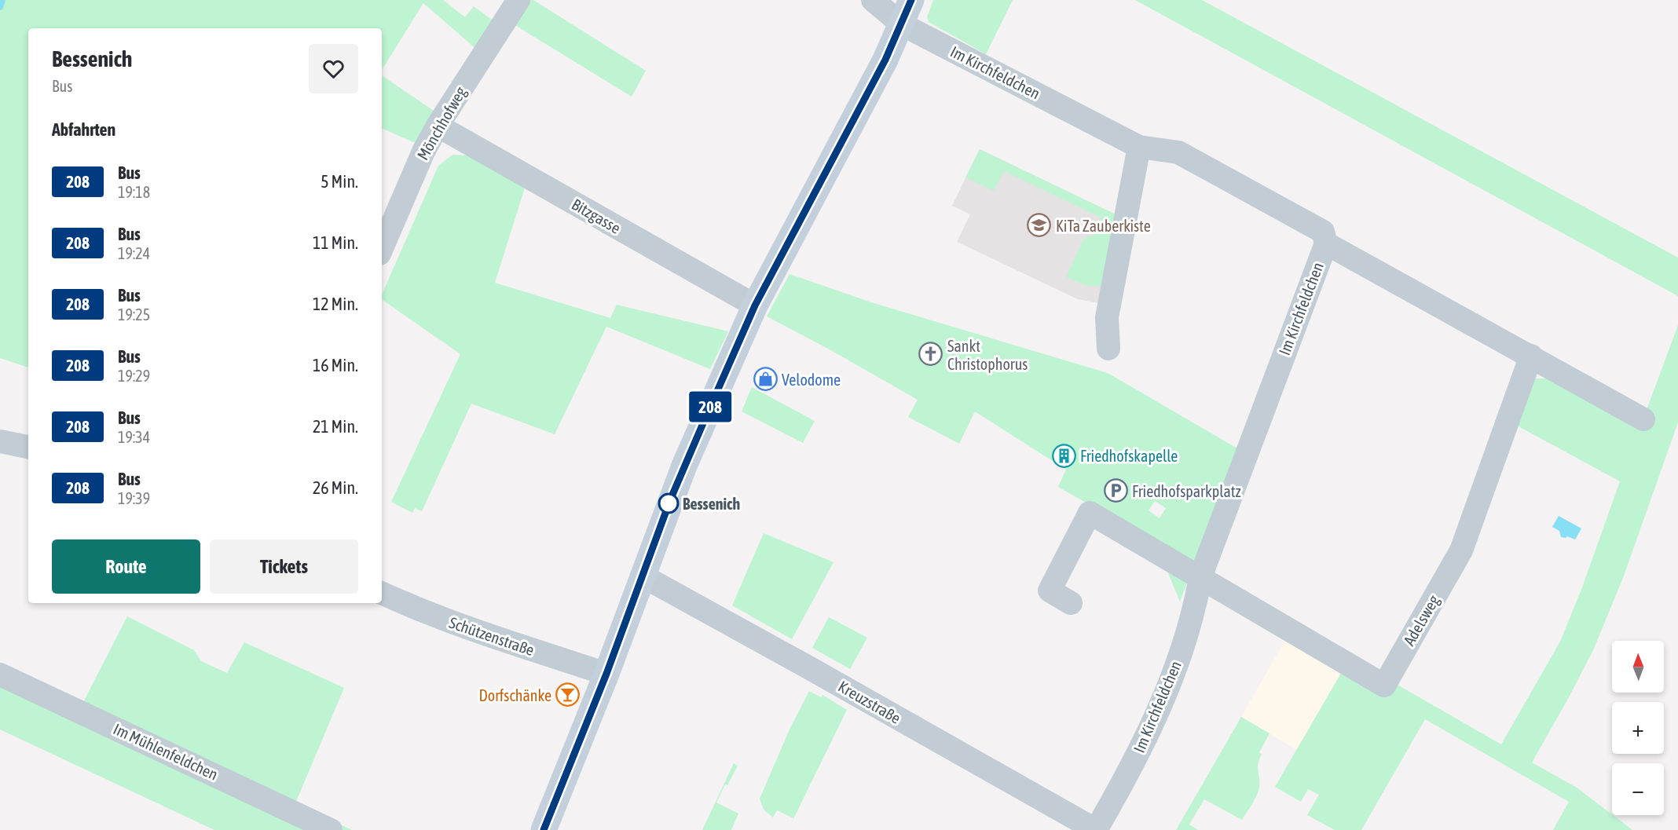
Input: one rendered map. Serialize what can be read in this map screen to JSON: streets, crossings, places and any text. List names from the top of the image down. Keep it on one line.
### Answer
{"streets":{"street":["Im Kirchfeldchen","Mönchhofweg","Bitzgasse","Adelsweg","Schützenstraße","Kreuzstraße","Im Mühlenfeldchen"]},"crossings":[["Im Kirchfeldchen","Adelsweg"],["Im Kirchfeldchen","Kreuzstraße"],["Mönchhofweg","Bitzgasse"]],"places":{"school or university":["KiTa Zauberkiste"],"church":["Sankt Christophorus"],"shop":["Velodome"],"building":["Friedhofskapelle"],"parking":["Friedhofsparkplatz"],"other":["Bessenich"],"bar":["Dorfschänke"]},"lines":["bus line 208"],"north":"top","page":{"on_map":"208","heading":[["Bessenich","Bus"],"Abfahrten"],"list":[{"mark":"208","name":"Bus","note":"19:18","value":"5 Min."},{"mark":"208","name":"Bus","note":"19:24","value":"11 Min."},{"mark":"208","name":"Bus","note":"19:25","value":"12 Min."},{"mark":"208","name":"Bus","note":"19:29","value":"16 Min."},{"mark":"208","name":"Bus","note":"19:34","value":"21 Min."},{"mark":"208","name":"Bus","note":"19:39","value":"26 Min."}],"buttons":["Route","Tickets"],"map_buttons":["+","−"]}}
